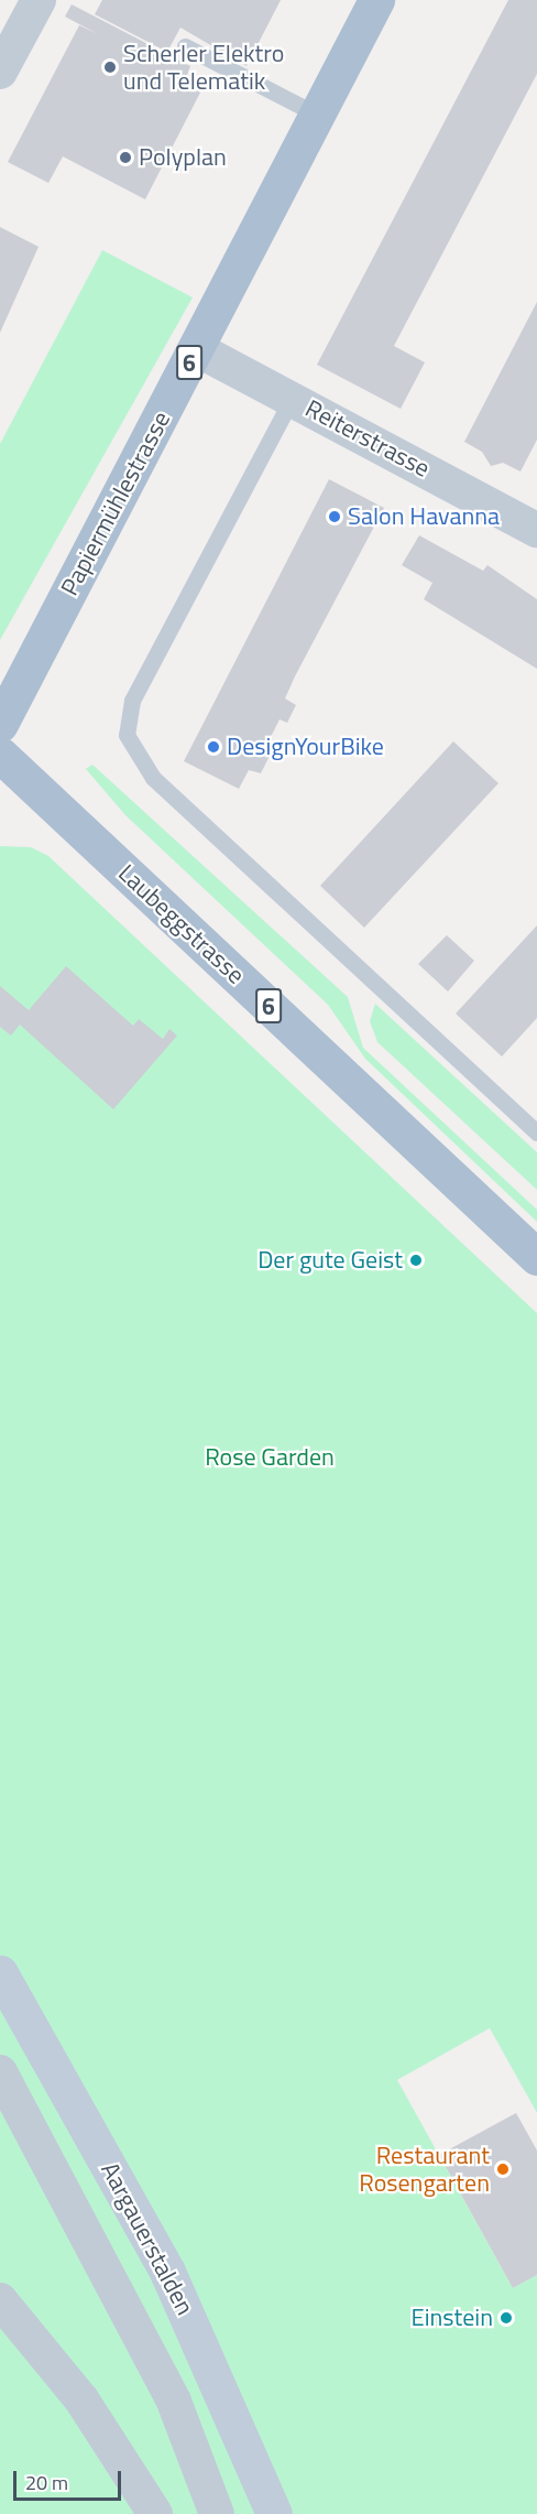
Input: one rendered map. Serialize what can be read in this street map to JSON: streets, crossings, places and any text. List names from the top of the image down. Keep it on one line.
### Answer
{"streets":{"main road":["6","Papiermühlestrasse","Laubeggstrasse","Aargauerstalden"],"street":["Reiterstrasse"]},"crossings":[["Reiterstrasse","Papiermühlestrasse"]],"parks":["Rose Garden"],"places":["Scherler Elektro und Telematik","Polyplan","Salon Havanna","DesignYourBike","Der gute Geist","Restaurant Rosengarten","Einstein"],"scale_bar":"20 m"}
